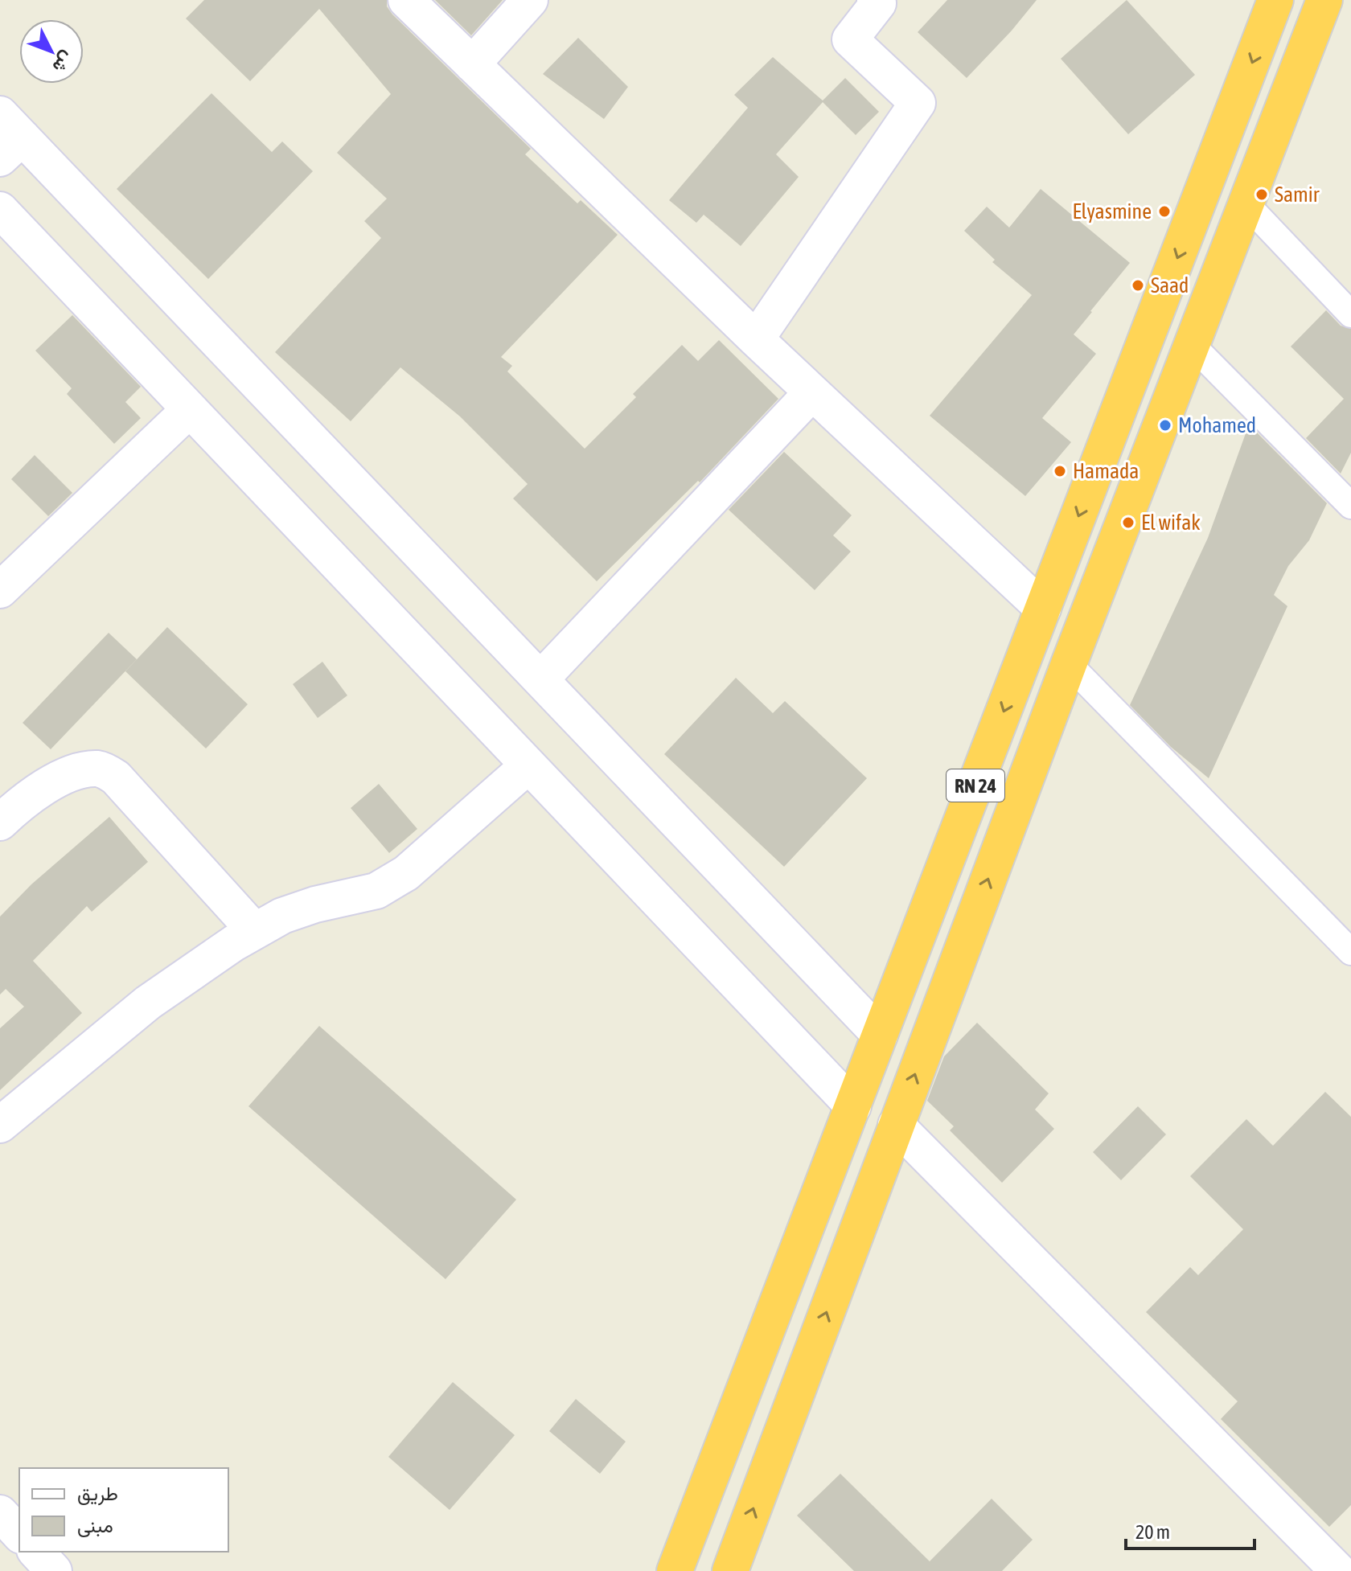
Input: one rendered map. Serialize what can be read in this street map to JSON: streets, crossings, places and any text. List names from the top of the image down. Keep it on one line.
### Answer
{"streets":{"highway":["RN 24"]},"places":["Samir","Elyasmine","Saad","Mohamed","Hamada","El wifak"],"legend":["طريق","مبنى"],"scale_bar":"20 m","north":"bottom right"}
